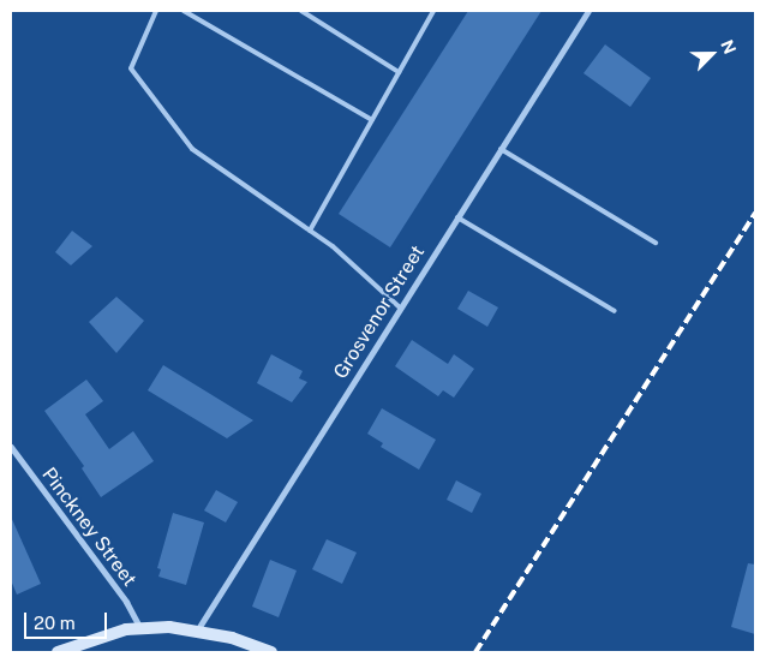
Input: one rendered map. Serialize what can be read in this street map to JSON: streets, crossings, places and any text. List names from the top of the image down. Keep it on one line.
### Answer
{"streets":{"street":["Grosvenor Street","Pinckney Street"]},"scale_bar":"20 m","north":"top right"}
